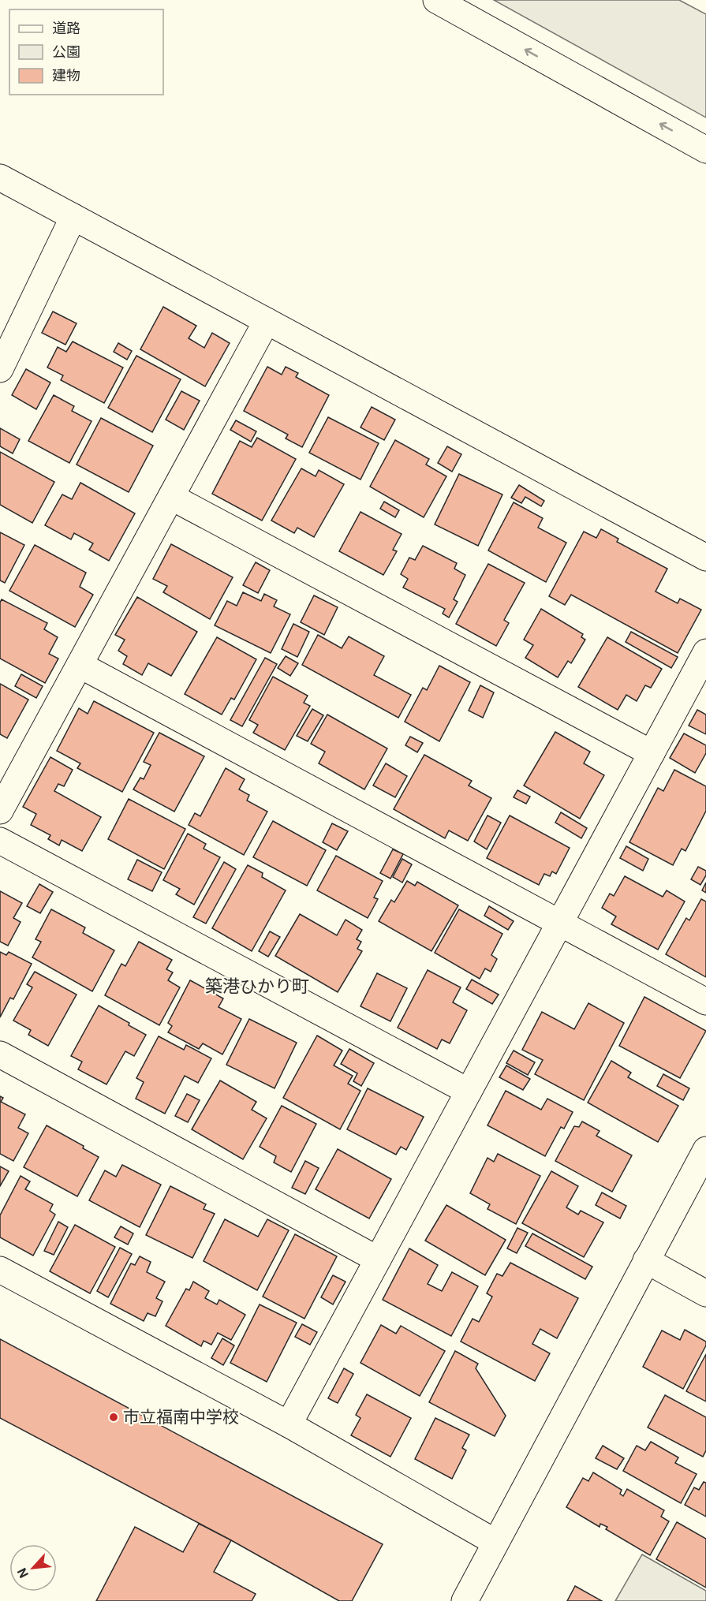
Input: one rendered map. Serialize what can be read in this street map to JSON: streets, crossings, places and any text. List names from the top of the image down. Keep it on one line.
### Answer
{"districts":["築港ひかり町"],"places":["市立福南中学校"],"legend":["道路","公園","建物"],"north":"bottom left"}
